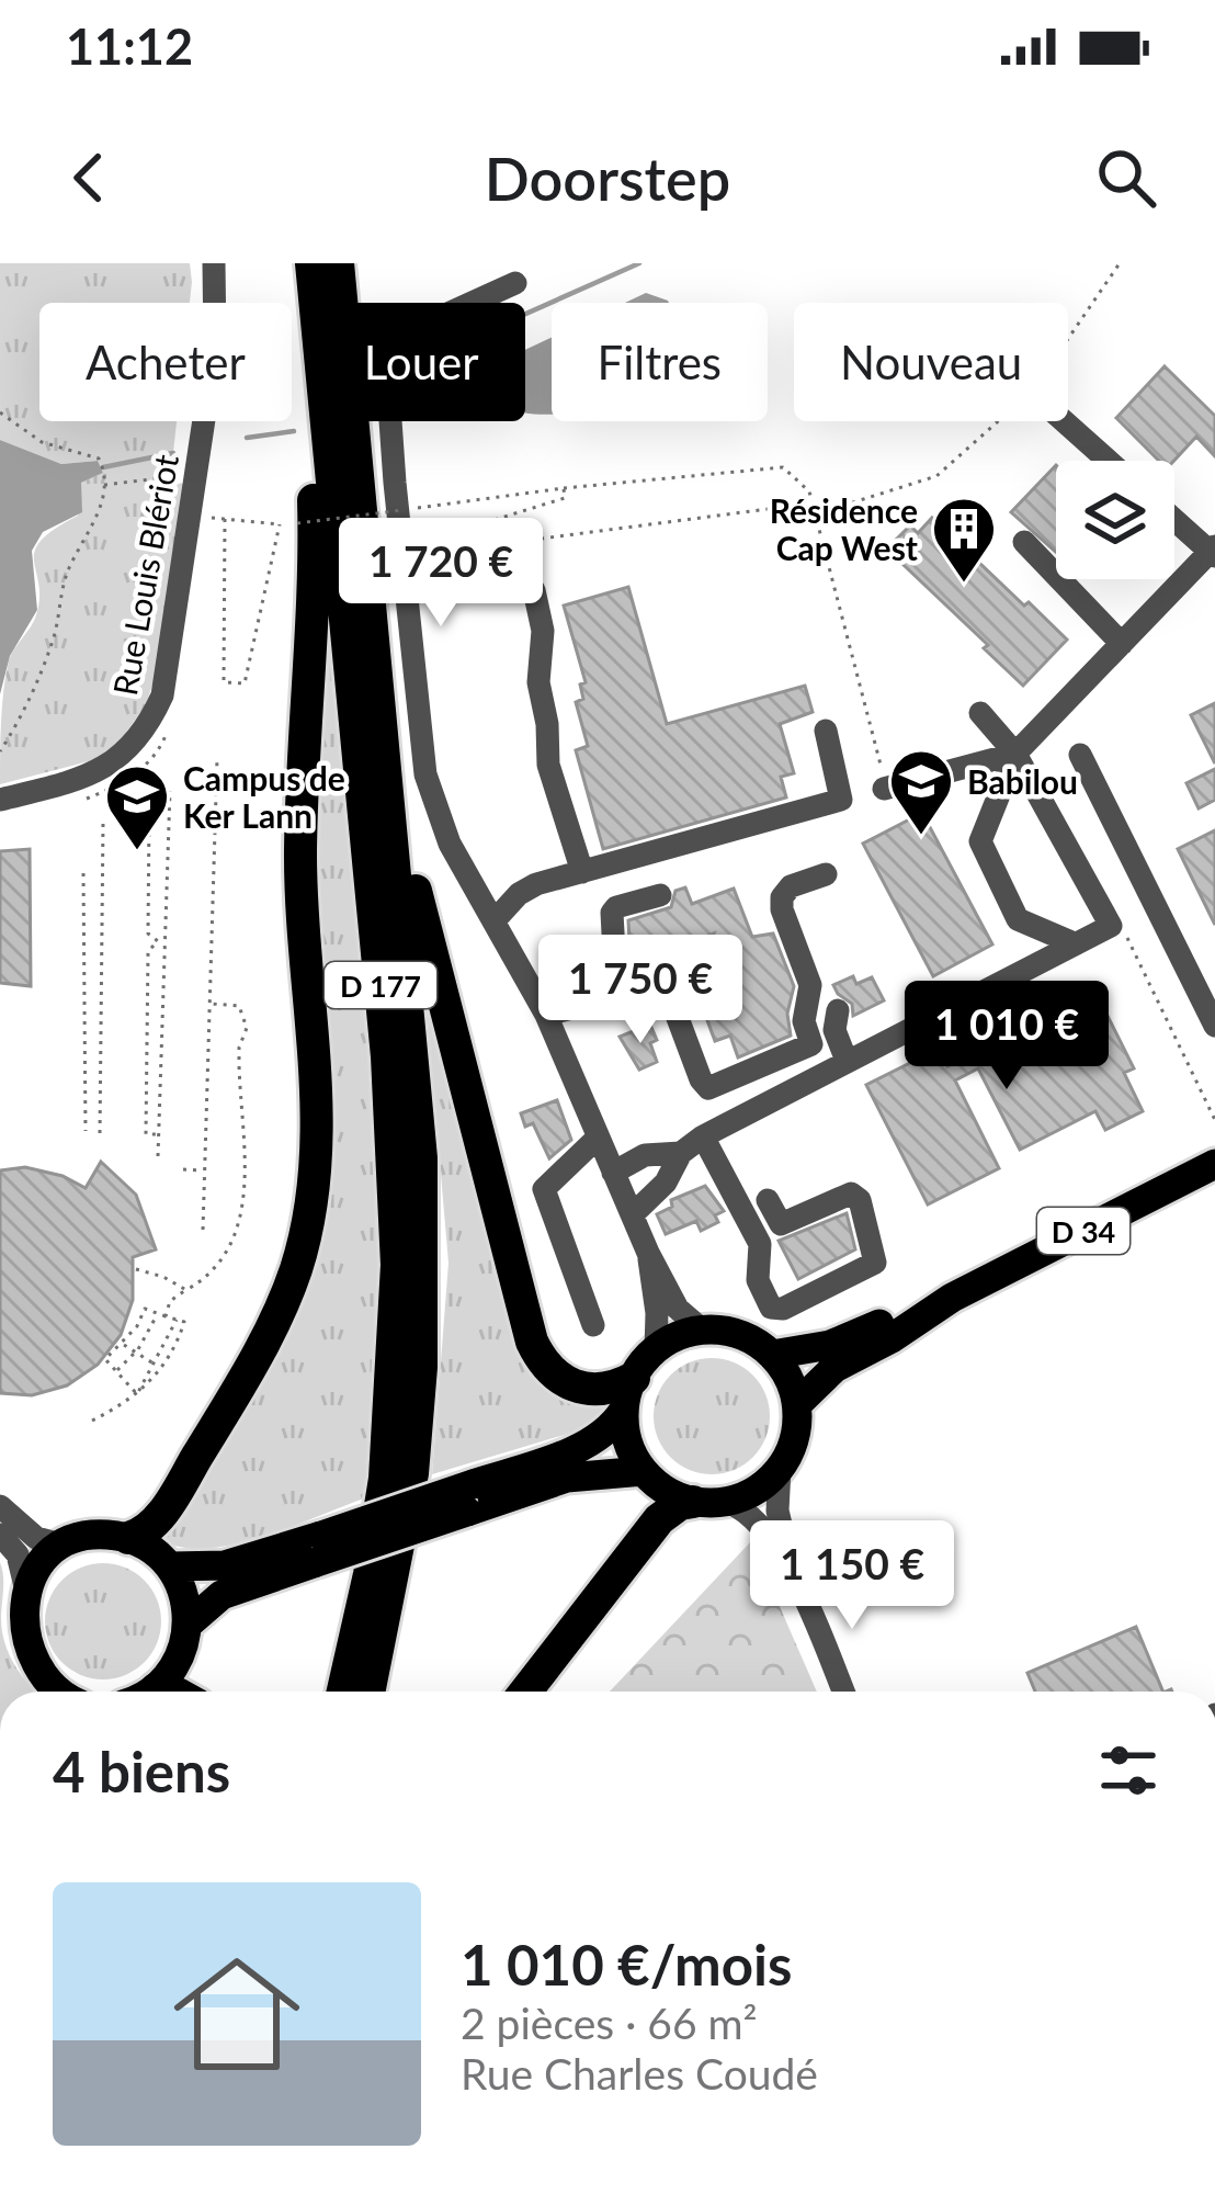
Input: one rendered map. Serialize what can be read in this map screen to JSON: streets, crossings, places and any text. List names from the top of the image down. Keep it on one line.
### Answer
{"streets":{"highway":["D 177"],"main road":["D 34"],"street":["Rue Louis Blériot"]},"places":{"building":["Résidence Cap West"],"school or university":["Babilou","Campus de Ker Lann"]},"page":{"status":"11:12","header":"Doorstep","chip":["Acheter","Louer","Filtres","Nouveau"],"price":["1 720 €","1 750 €","1 010 €","1 150 €"],"heading":"4 biens","list":[{"name":"1 010 €/mois","note":"2 pièces · 66 m² · Rue Charles Coudé"}]}}
